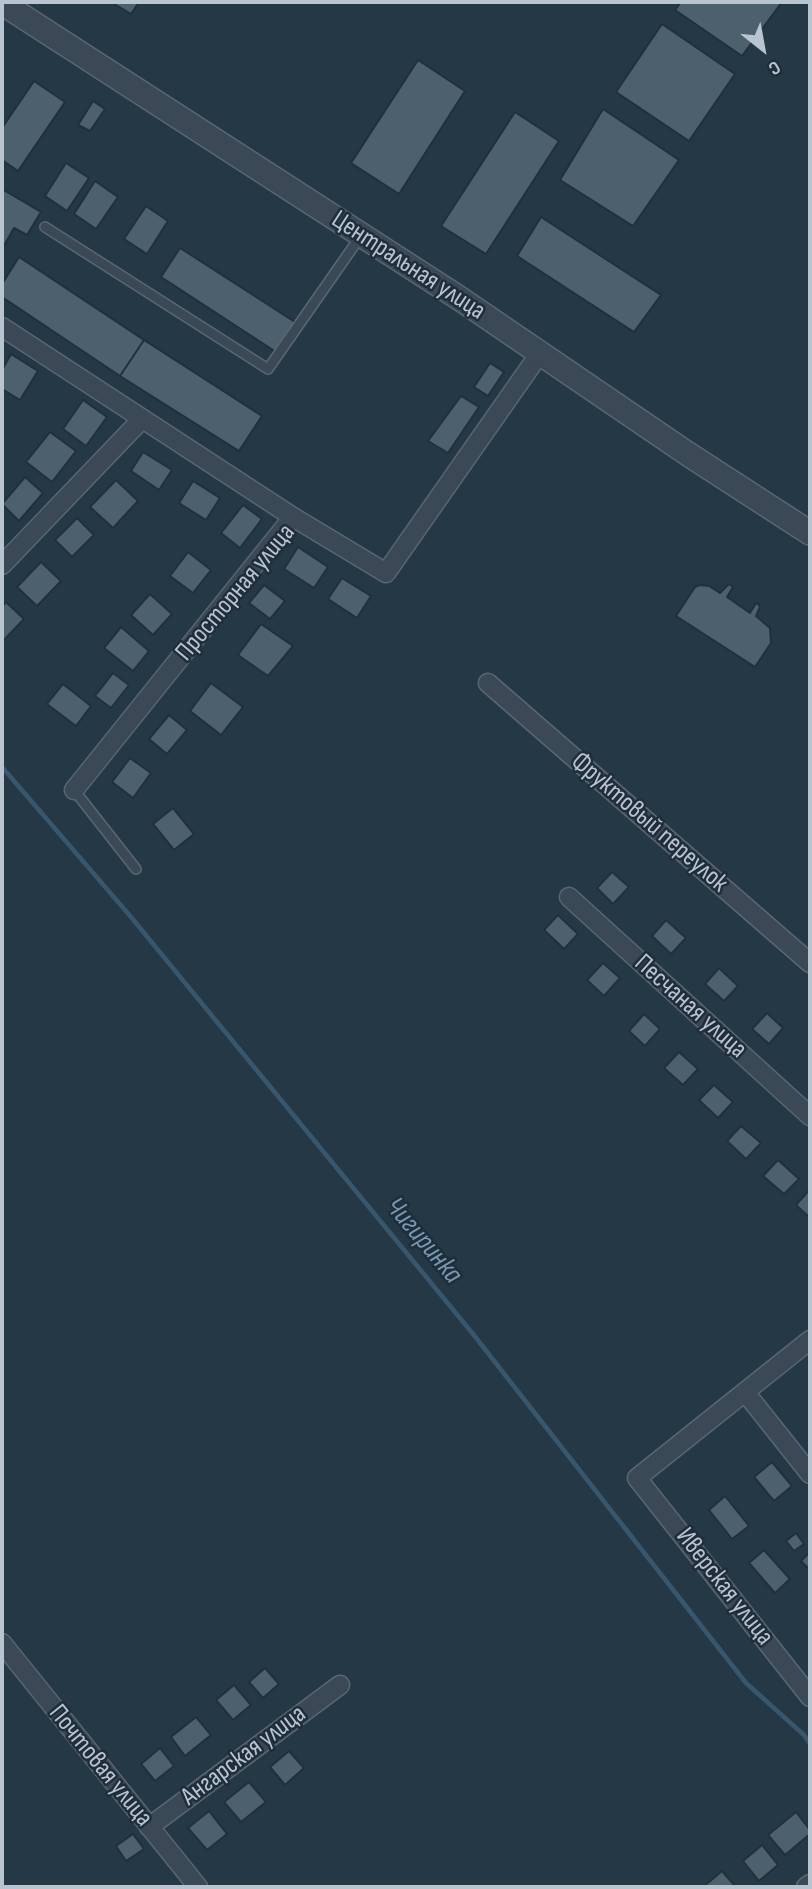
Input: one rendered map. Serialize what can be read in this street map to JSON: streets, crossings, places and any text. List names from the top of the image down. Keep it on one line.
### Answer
{"streets":{"street":["Центральная улица","Просторная улица","Фруктовый переулок","Песчаная улица","Иверская улица","Ангарская улица","Почтовая улица"]},"crossings":[["Центральная улица","Просторная улица"],["Ангарская улица","Почтовая улица"]],"water":["Чигиринка"],"north":"bottom right"}
